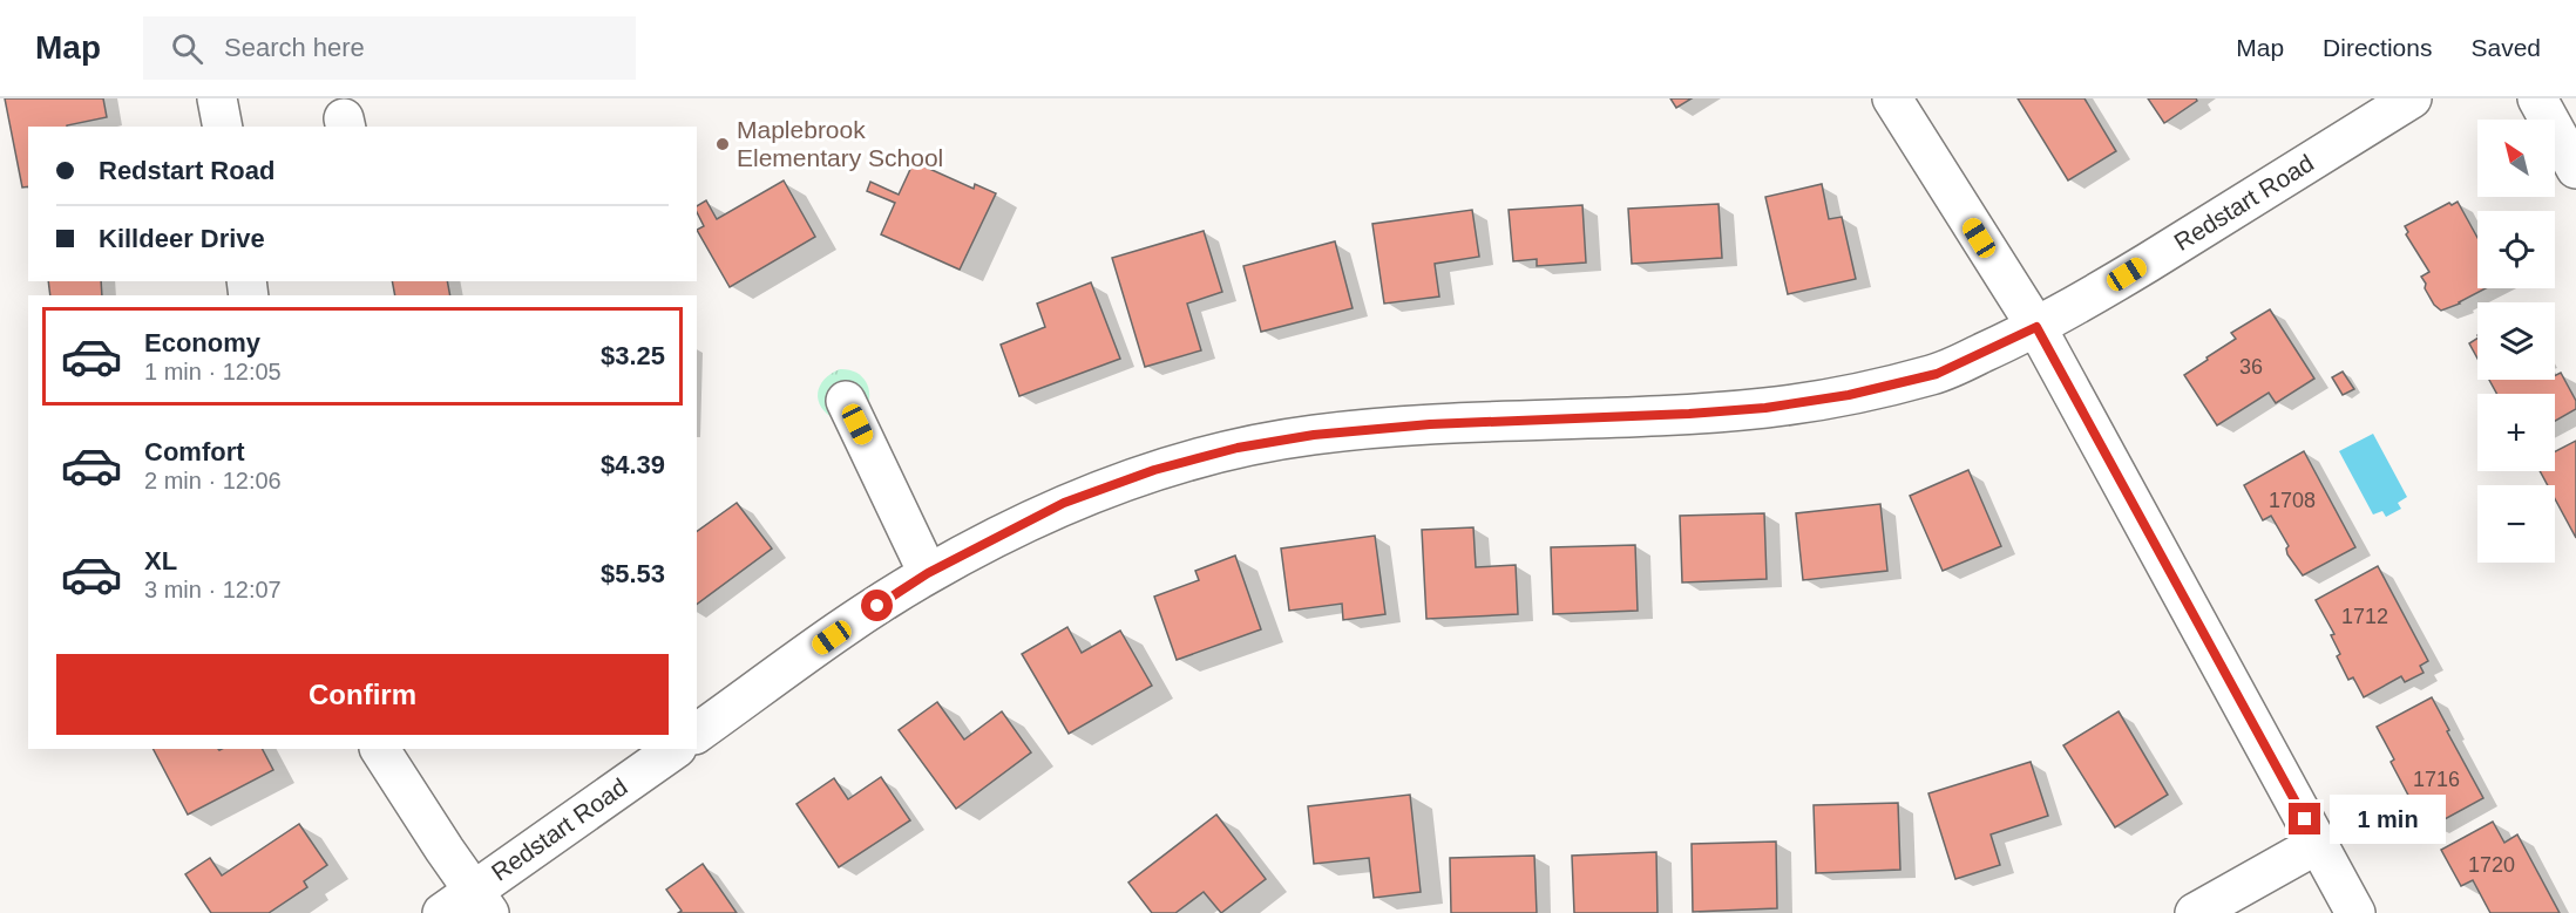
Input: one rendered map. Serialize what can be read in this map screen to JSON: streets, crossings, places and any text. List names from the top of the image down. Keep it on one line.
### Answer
{"streets":{"street":["Redstart Road"]},"places":["Maplebrook Elementary School"],"house_numbers":["36","1708","1712","1716","1720"],"north":"top left","page":{"header":"Map","search":"Search here","nav":["Map","Directions","Saved"],"map_buttons":["+","−"],"banner":["Redstart Road","Killdeer Drive"],"list":[{"name":"Economy","note":"1 min · 12:05","value":"$3.25"},{"name":"Comfort","note":"2 min · 12:06","value":"$4.39"},{"name":"XL","note":"3 min · 12:07","value":"$5.53"}],"buttons":"Confirm","bubble":"1 min"}}
